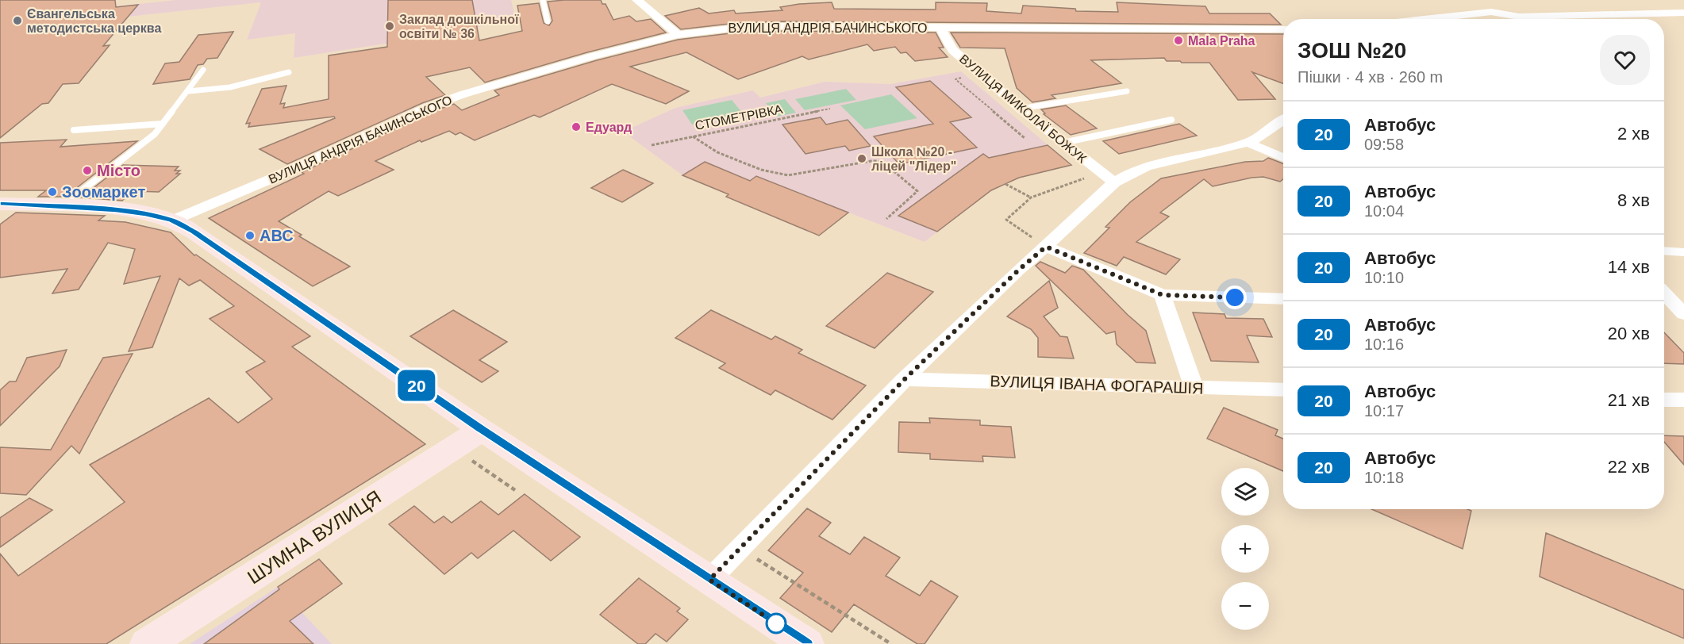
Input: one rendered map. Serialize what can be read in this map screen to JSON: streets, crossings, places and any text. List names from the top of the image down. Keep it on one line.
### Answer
{"streets":{"main road":["ШУМНА ВУЛИЦЯ"],"street":["ВУЛИЦЯ АНДРІЯ БАЧИНСЬКОГО","ВУЛИЦЯ МИКОЛАЇ БОЖУК","ВУЛИЦЯ ІВАНА ФОГАРАШІЯ"],"path":["СТОМЕТРІВКА"]},"crossings":[["ВУЛИЦЯ АНДРІЯ БАЧИНСЬКОГО","ВУЛИЦЯ МИКОЛАЇ БОЖУК"]],"places":["Євангельська методистська церква","Заклад дошкільної освіти № 36","Mala Praha","Едуард","Школа №20 - ліцей \"Лідер\"","Місто","Зоомаркет","АВС"],"lines":["bus line 20"],"page":{"on_map":"20","heading":["ЗОШ №20","Пішки · 4 хв · 260 m"],"list":[{"mark":"20","name":"Автобус","note":"09:58","value":"2 хв"},{"mark":"20","name":"Автобус","note":"10:04","value":"8 хв"},{"mark":"20","name":"Автобус","note":"10:10","value":"14 хв"},{"mark":"20","name":"Автобус","note":"10:16","value":"20 хв"},{"mark":"20","name":"Автобус","note":"10:17","value":"21 хв"},{"mark":"20","name":"Автобус","note":"10:18","value":"22 хв"}],"map_buttons":["+","−"]}}
